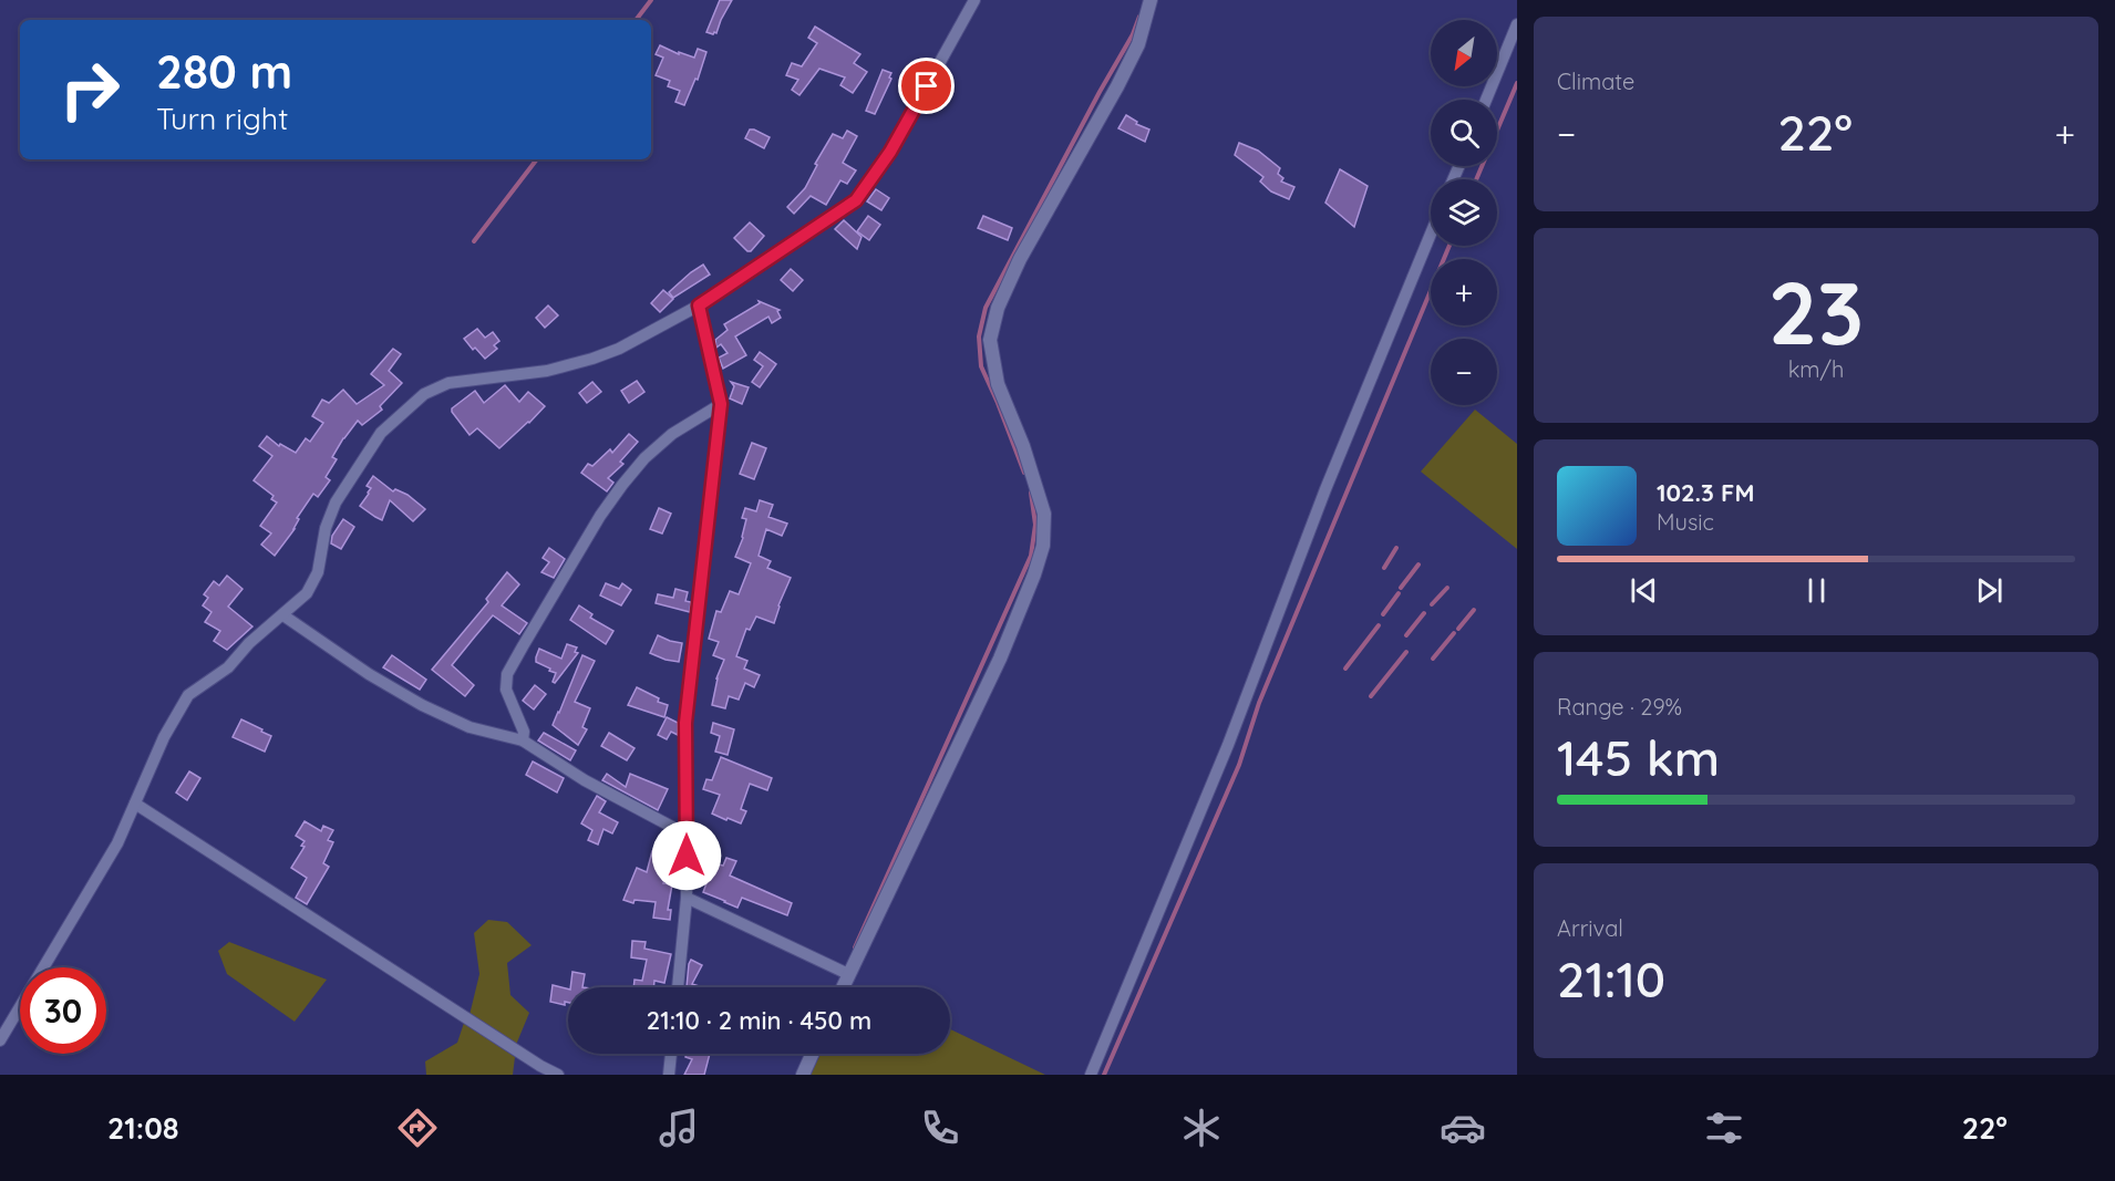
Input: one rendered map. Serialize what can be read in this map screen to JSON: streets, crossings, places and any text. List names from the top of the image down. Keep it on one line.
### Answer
{"north":"bottom left","page":{"tile":["Climate",["23","km/h"],["Range · 29%","145 km"],["Arrival","21:10"]],"map_buttons":["+","−"],"turn":["280 m","Turn right"],"heat":["−","22°","+"],"song":["102.3 FM","Music"],"limit":"30","trip":"21:10 · 2 min · 450 m","tabs":["21:08","22°"]}}
